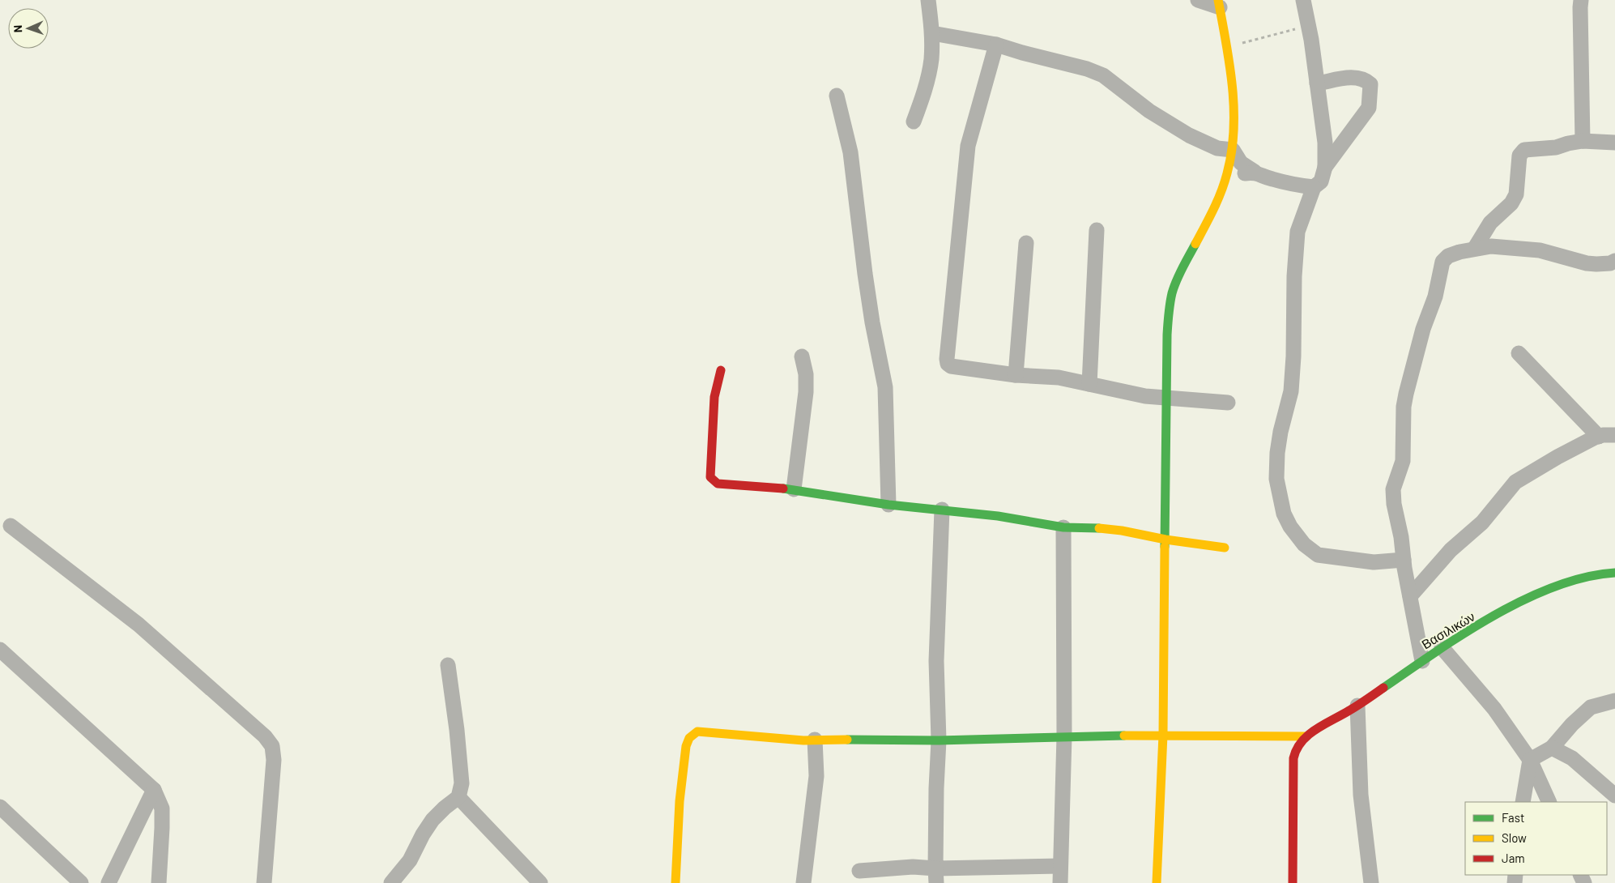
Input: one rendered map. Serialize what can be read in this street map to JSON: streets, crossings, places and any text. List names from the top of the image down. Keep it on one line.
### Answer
{"streets":{"street":["Βασιλικών"]},"legend":["Fast","Slow","Jam"],"north":"left"}
